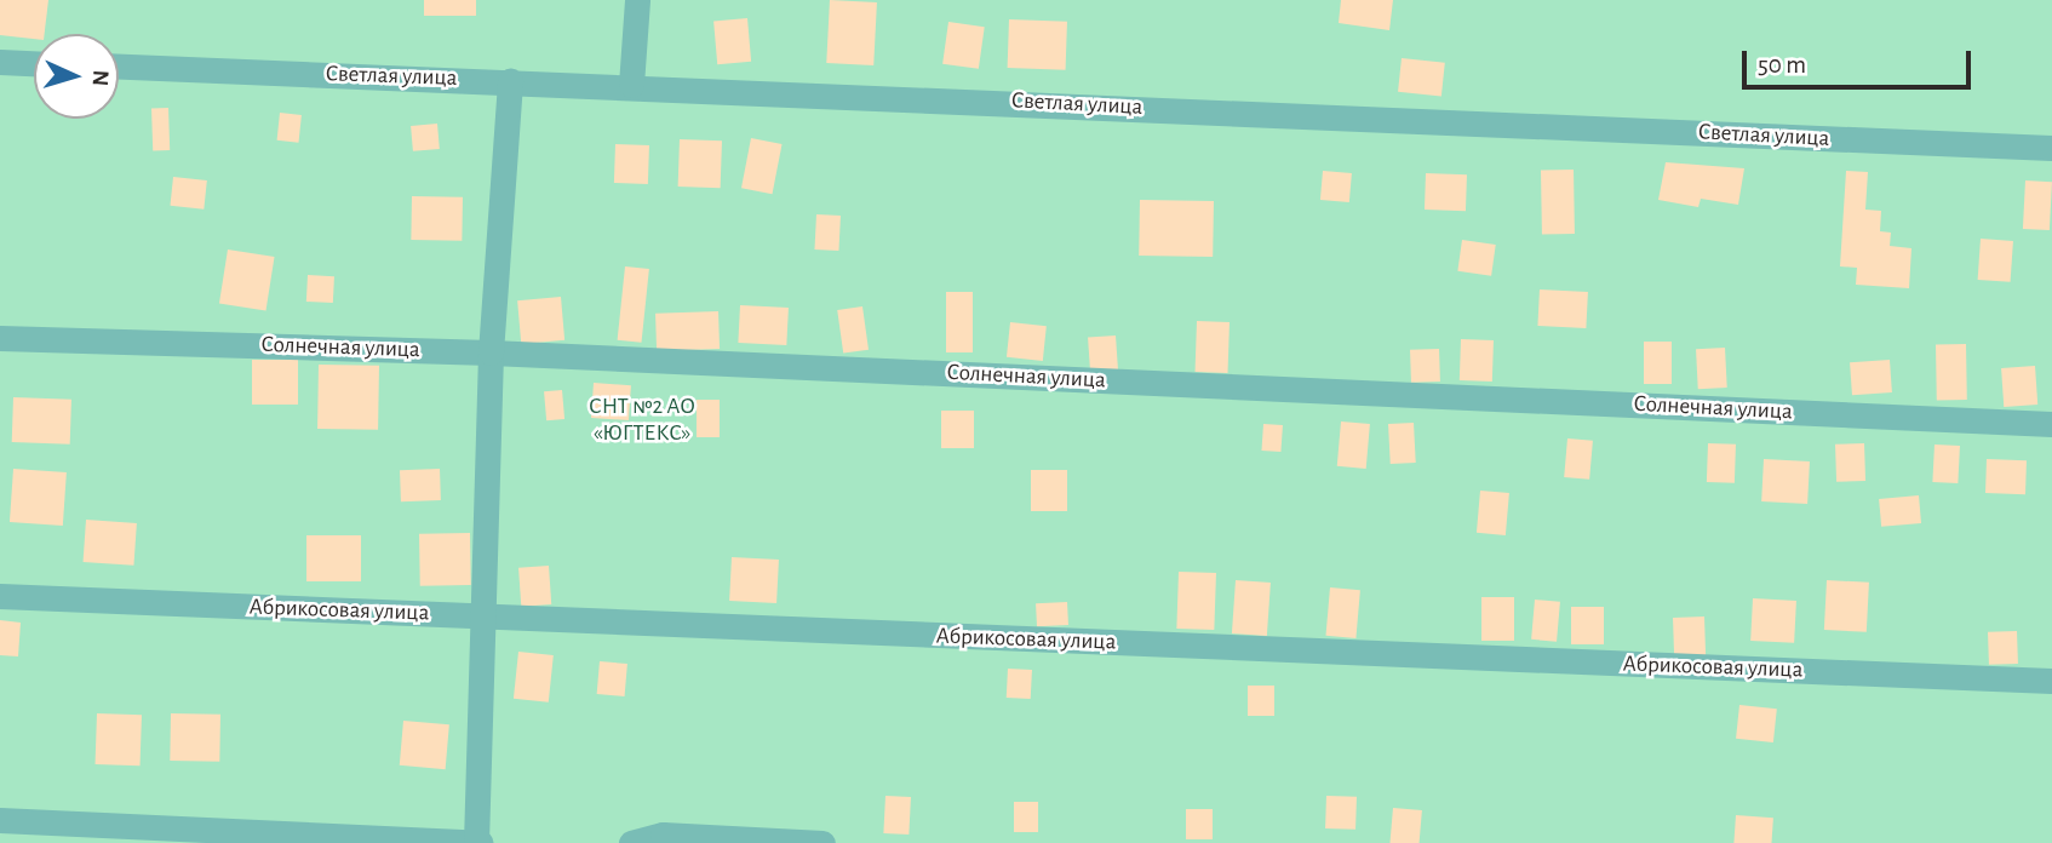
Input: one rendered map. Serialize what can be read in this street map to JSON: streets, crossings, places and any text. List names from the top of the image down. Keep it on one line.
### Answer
{"streets":{"street":["Светлая улица","Солнечная улица","Абрикосовая улица"]},"parks":["СНТ №2 АО «ЮГТЕКС»"],"scale_bar":"50 m","north":"right"}
